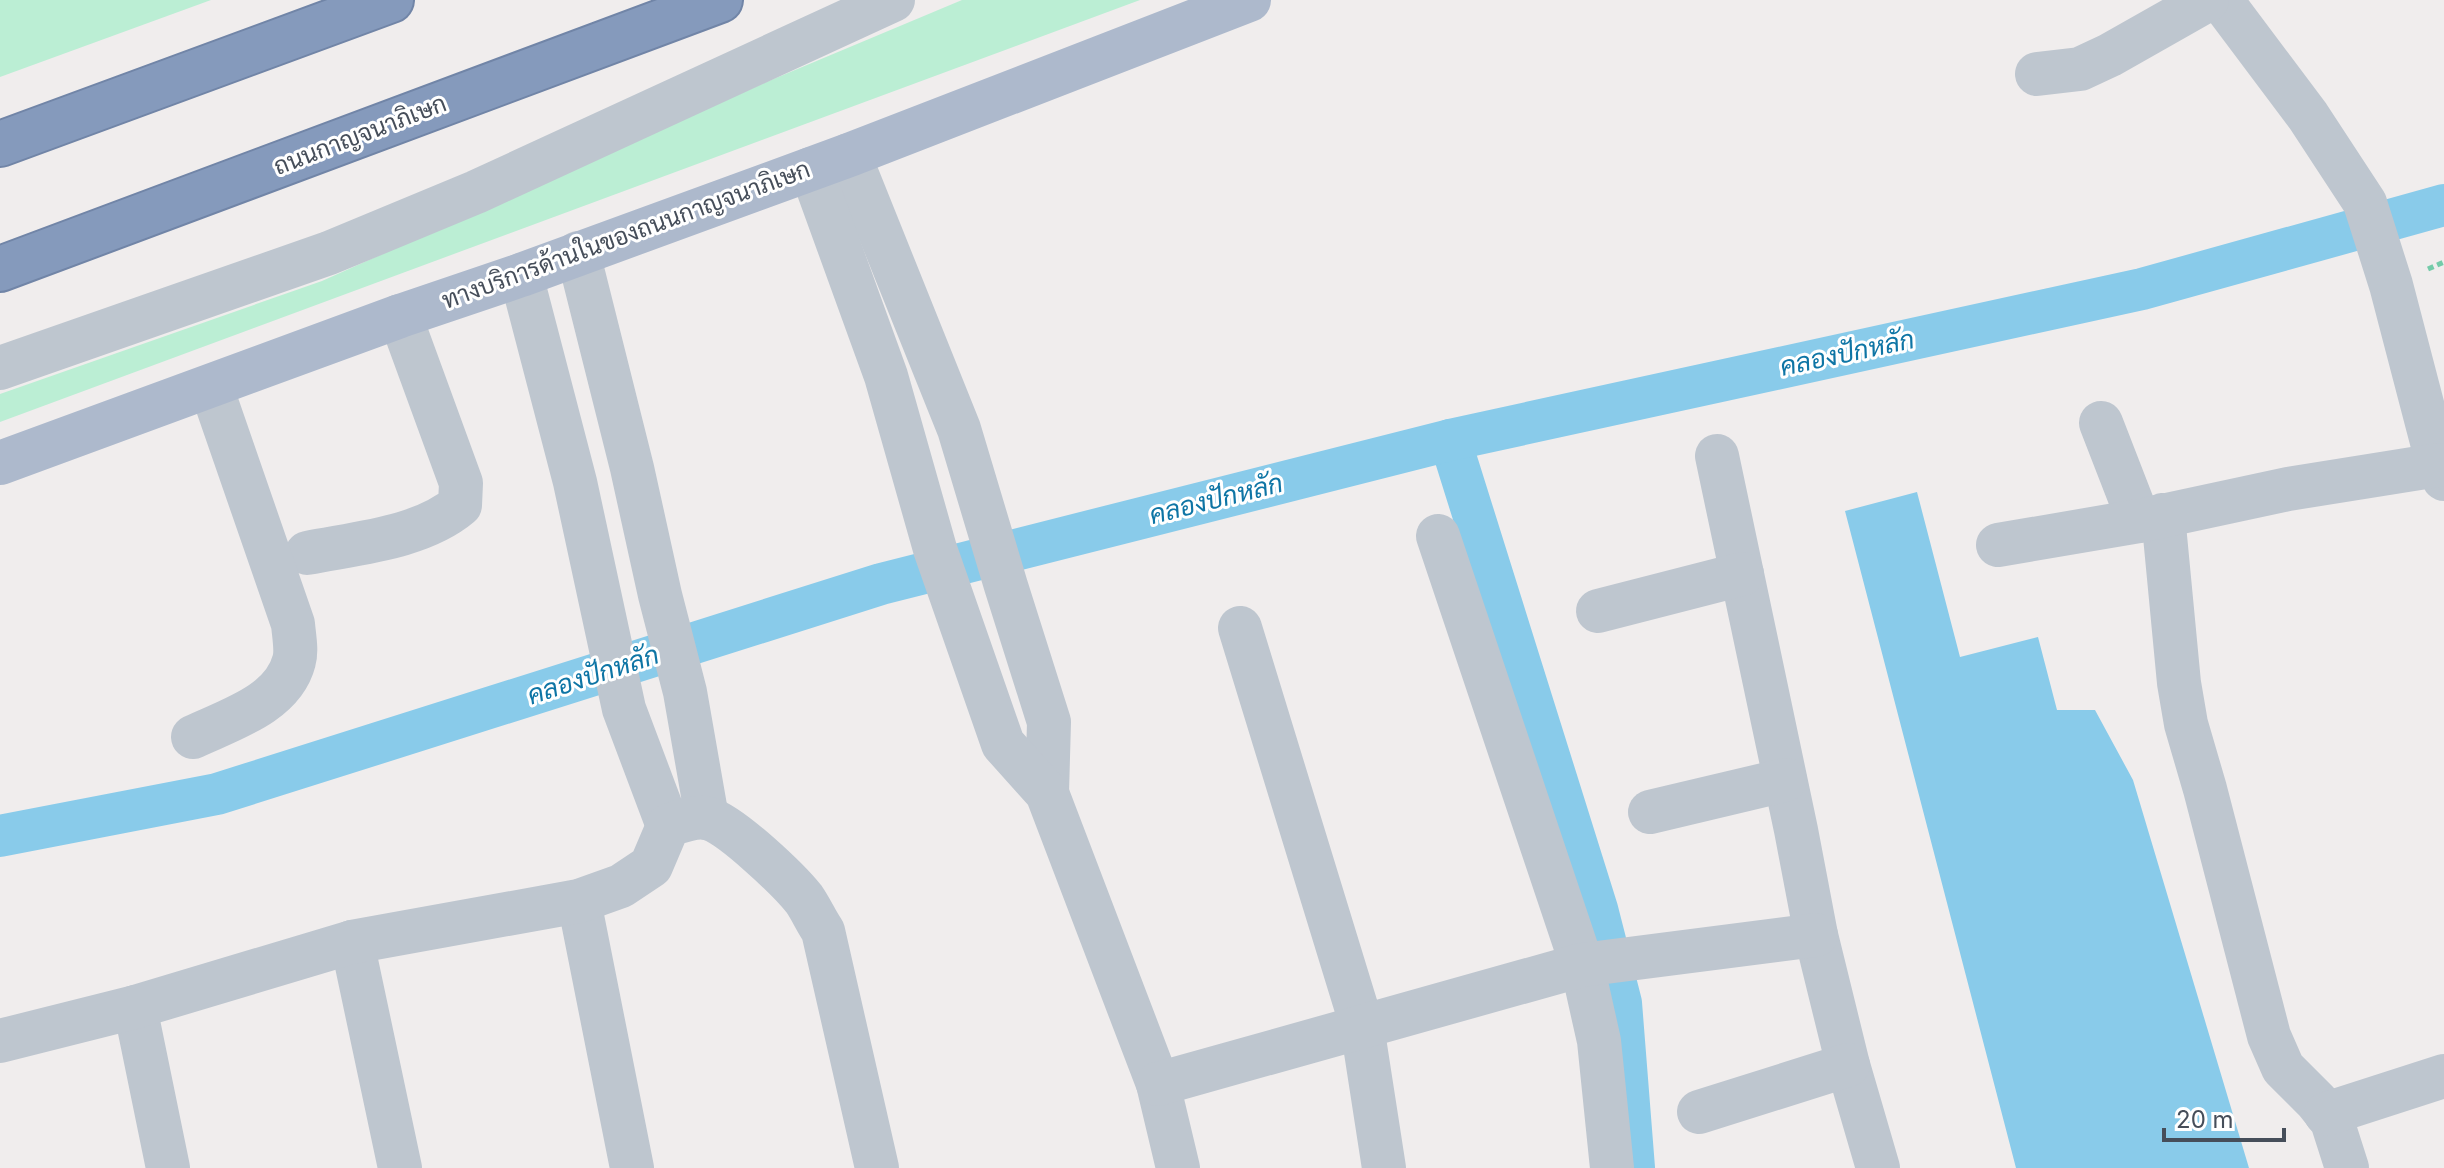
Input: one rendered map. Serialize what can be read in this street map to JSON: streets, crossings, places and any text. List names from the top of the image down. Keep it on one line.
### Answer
{"streets":{"highway":["ถนนกาญจนาภิเษก"],"main road":["ทางบริการด้านในของถนนกาญจนาภิเษก"]},"water":["คลองปักหลัก"],"scale_bar":"20 m"}
